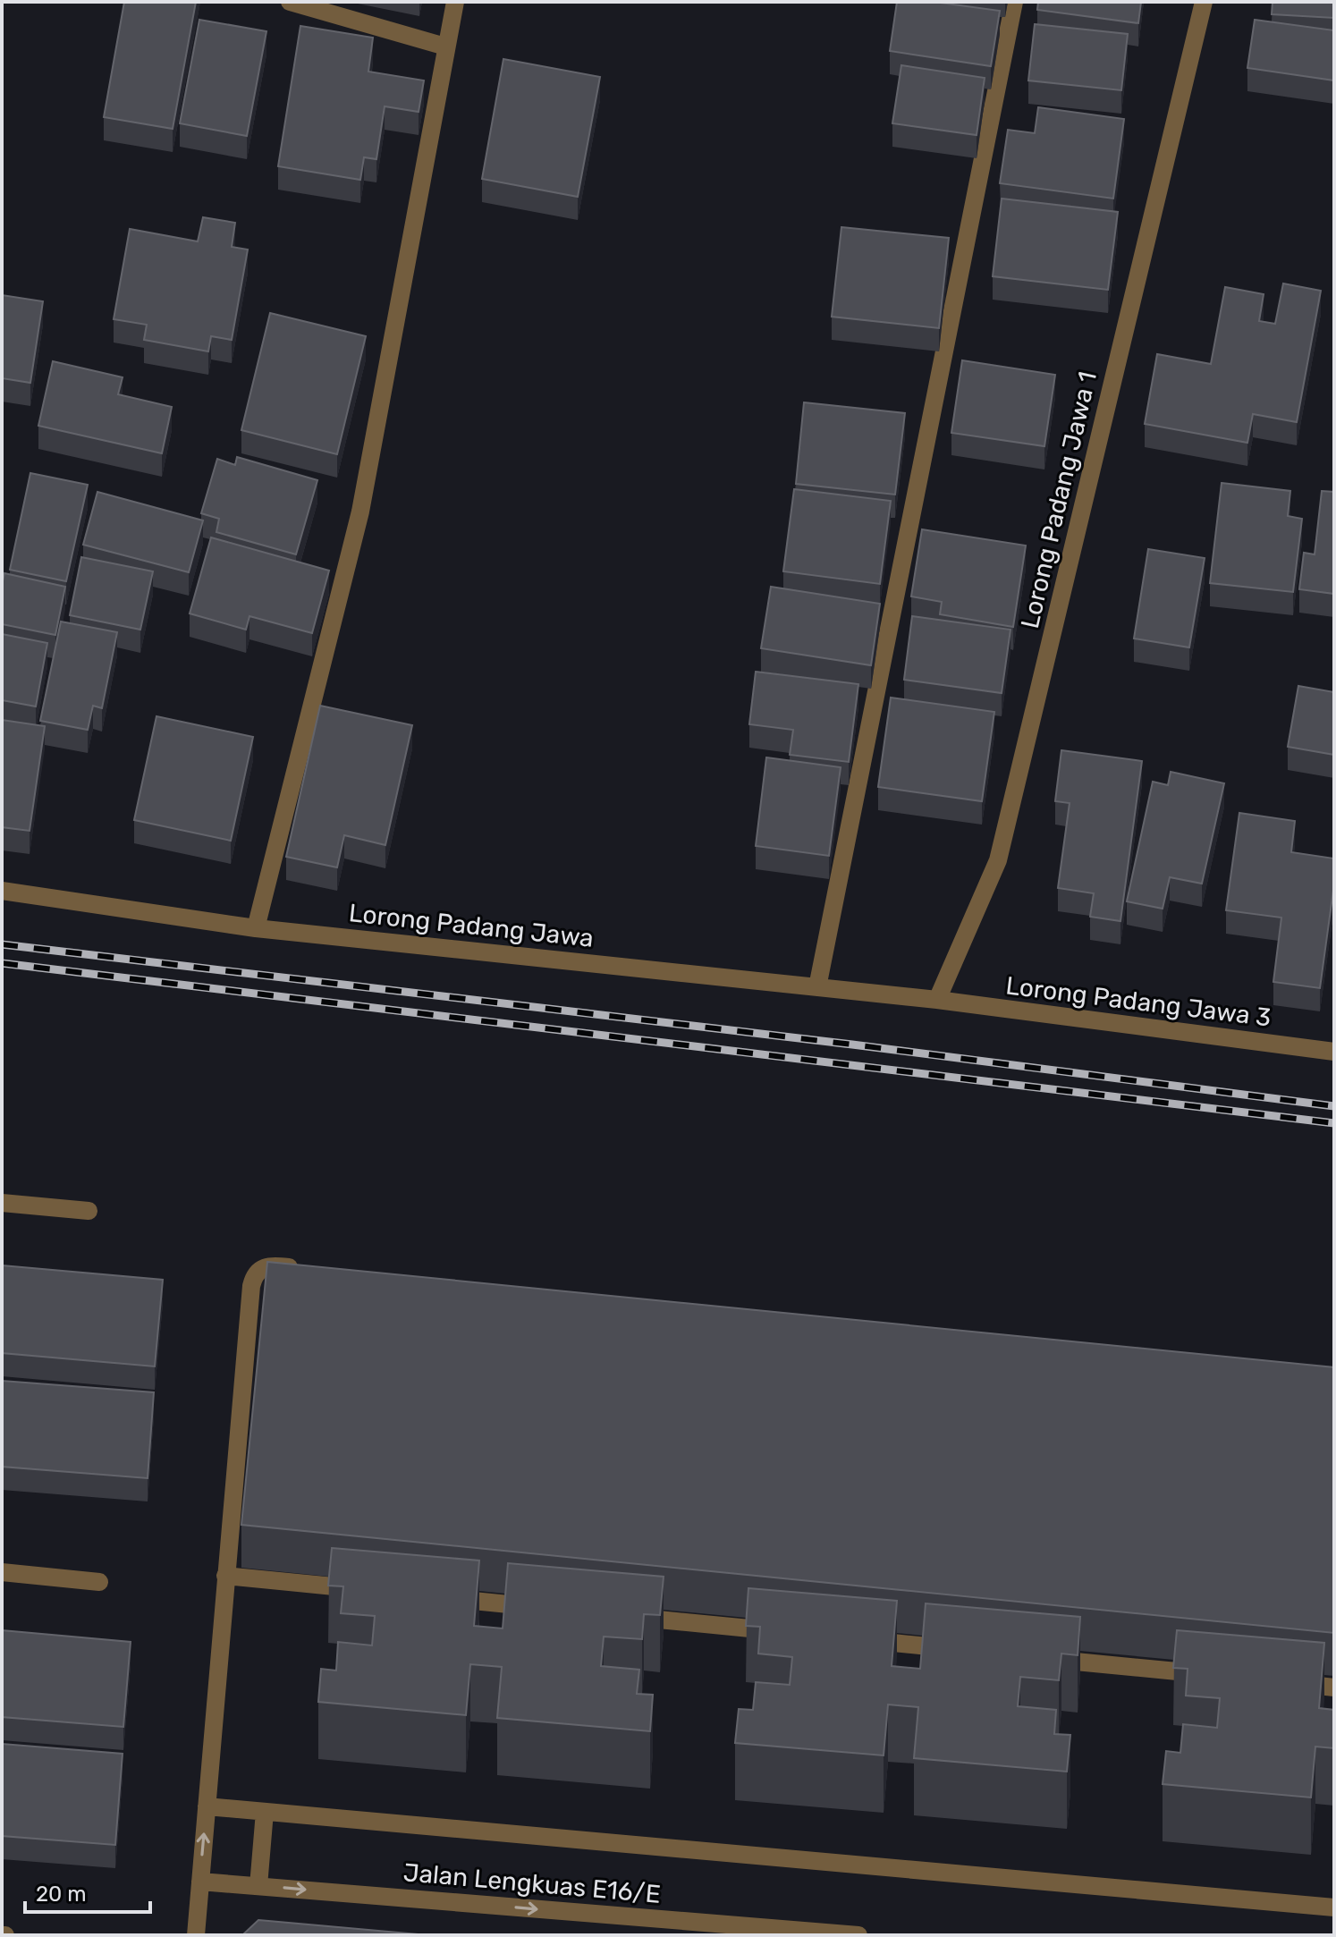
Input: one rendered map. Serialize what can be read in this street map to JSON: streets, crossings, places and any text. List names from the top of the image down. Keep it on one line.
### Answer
{"streets":{"street":["Lorong Padang Jawa 1","Lorong Padang Jawa","Lorong Padang Jawa 3","Jalan Lengkuas E16/E"]},"crossings":[["Lorong Padang Jawa 1","Lorong Padang Jawa"],["Lorong Padang Jawa 1","Lorong Padang Jawa 3"],["Lorong Padang Jawa","Lorong Padang Jawa 3"]],"scale_bar":"20 m"}
